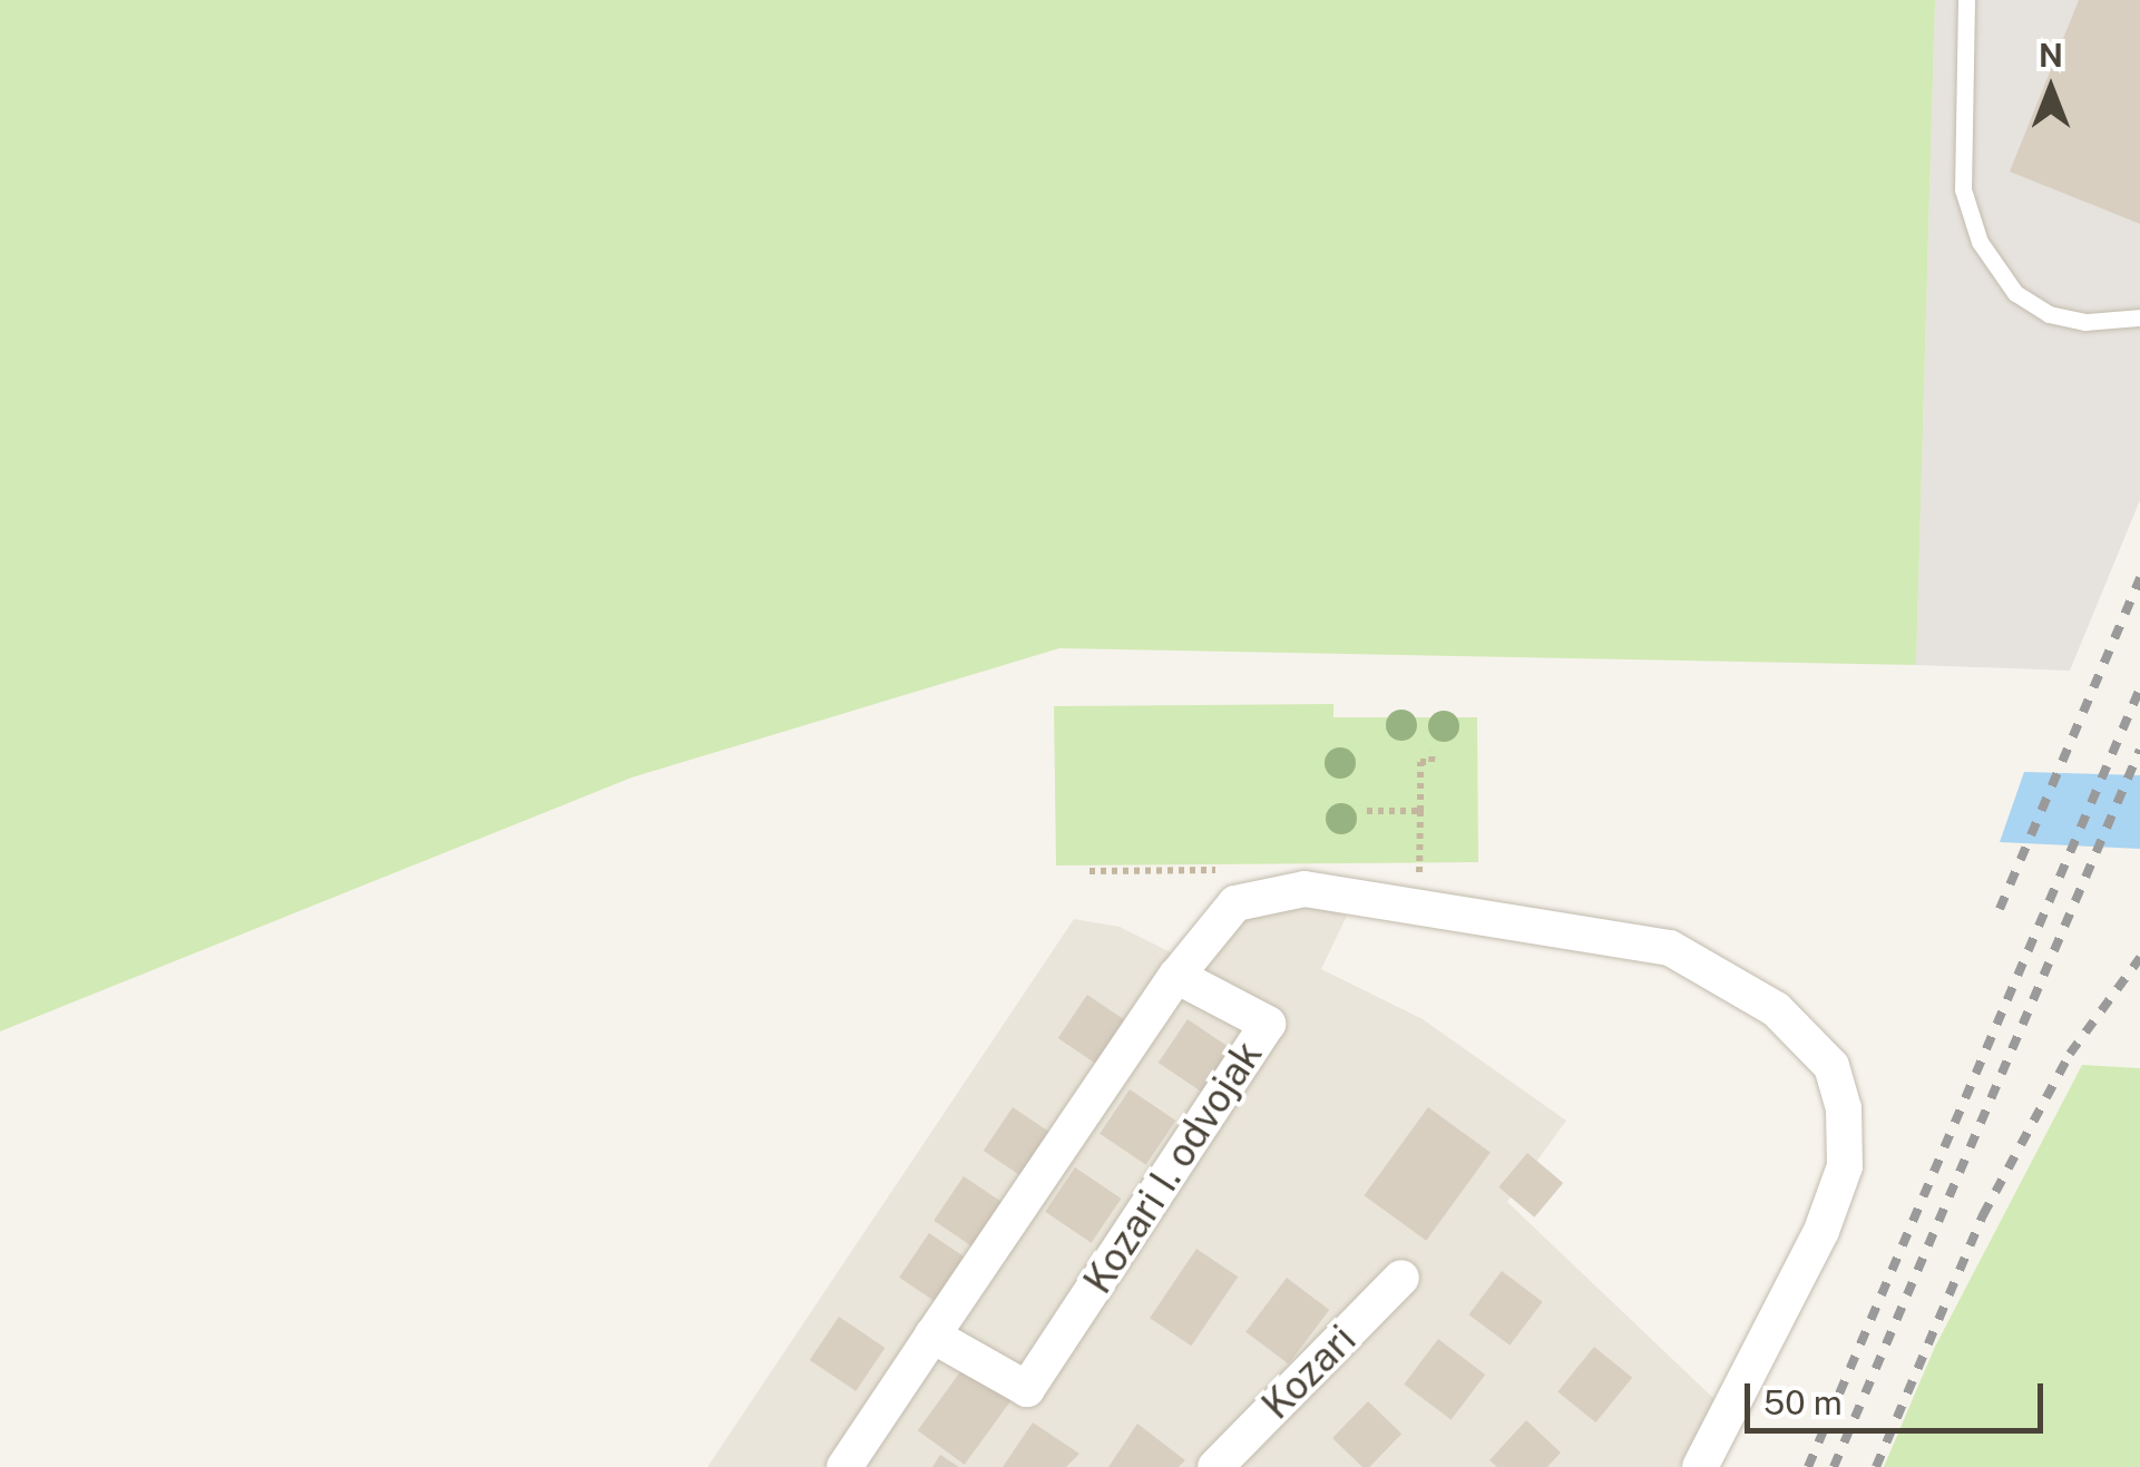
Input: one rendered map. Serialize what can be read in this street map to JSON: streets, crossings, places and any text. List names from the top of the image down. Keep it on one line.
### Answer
{"streets":{"street":["Kozari I. odvojak","Kozari"]},"scale_bar":"50 m","north":"top"}
